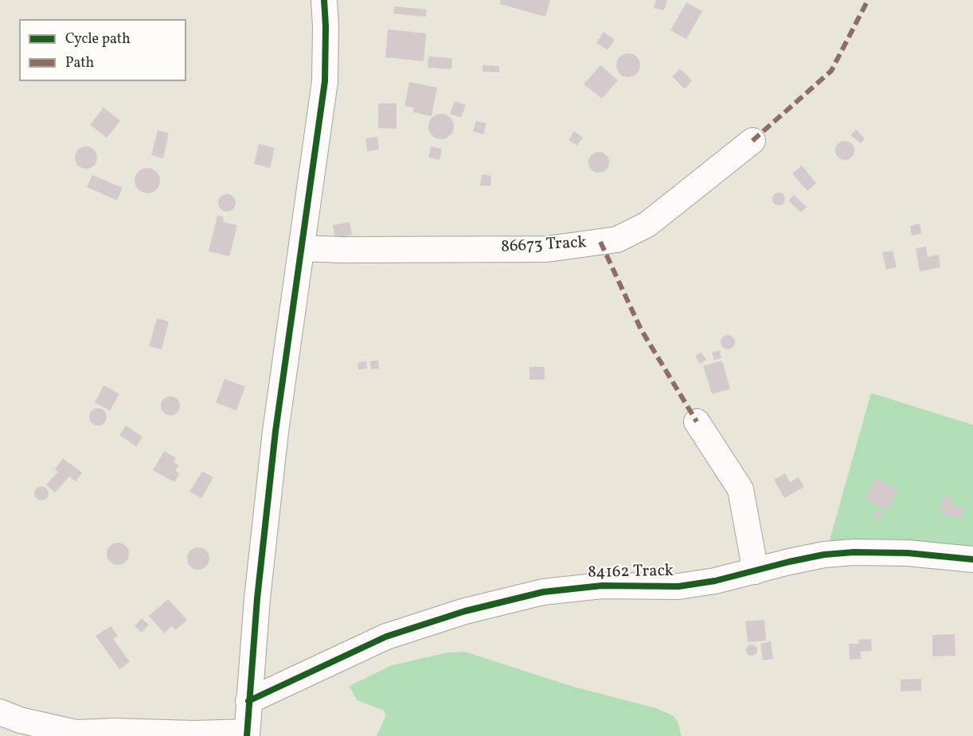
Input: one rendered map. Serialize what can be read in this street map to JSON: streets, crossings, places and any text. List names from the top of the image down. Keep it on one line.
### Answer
{"streets":{"street":["86673 Track","84162 Track"]},"legend":["Cycle path","Path"]}
